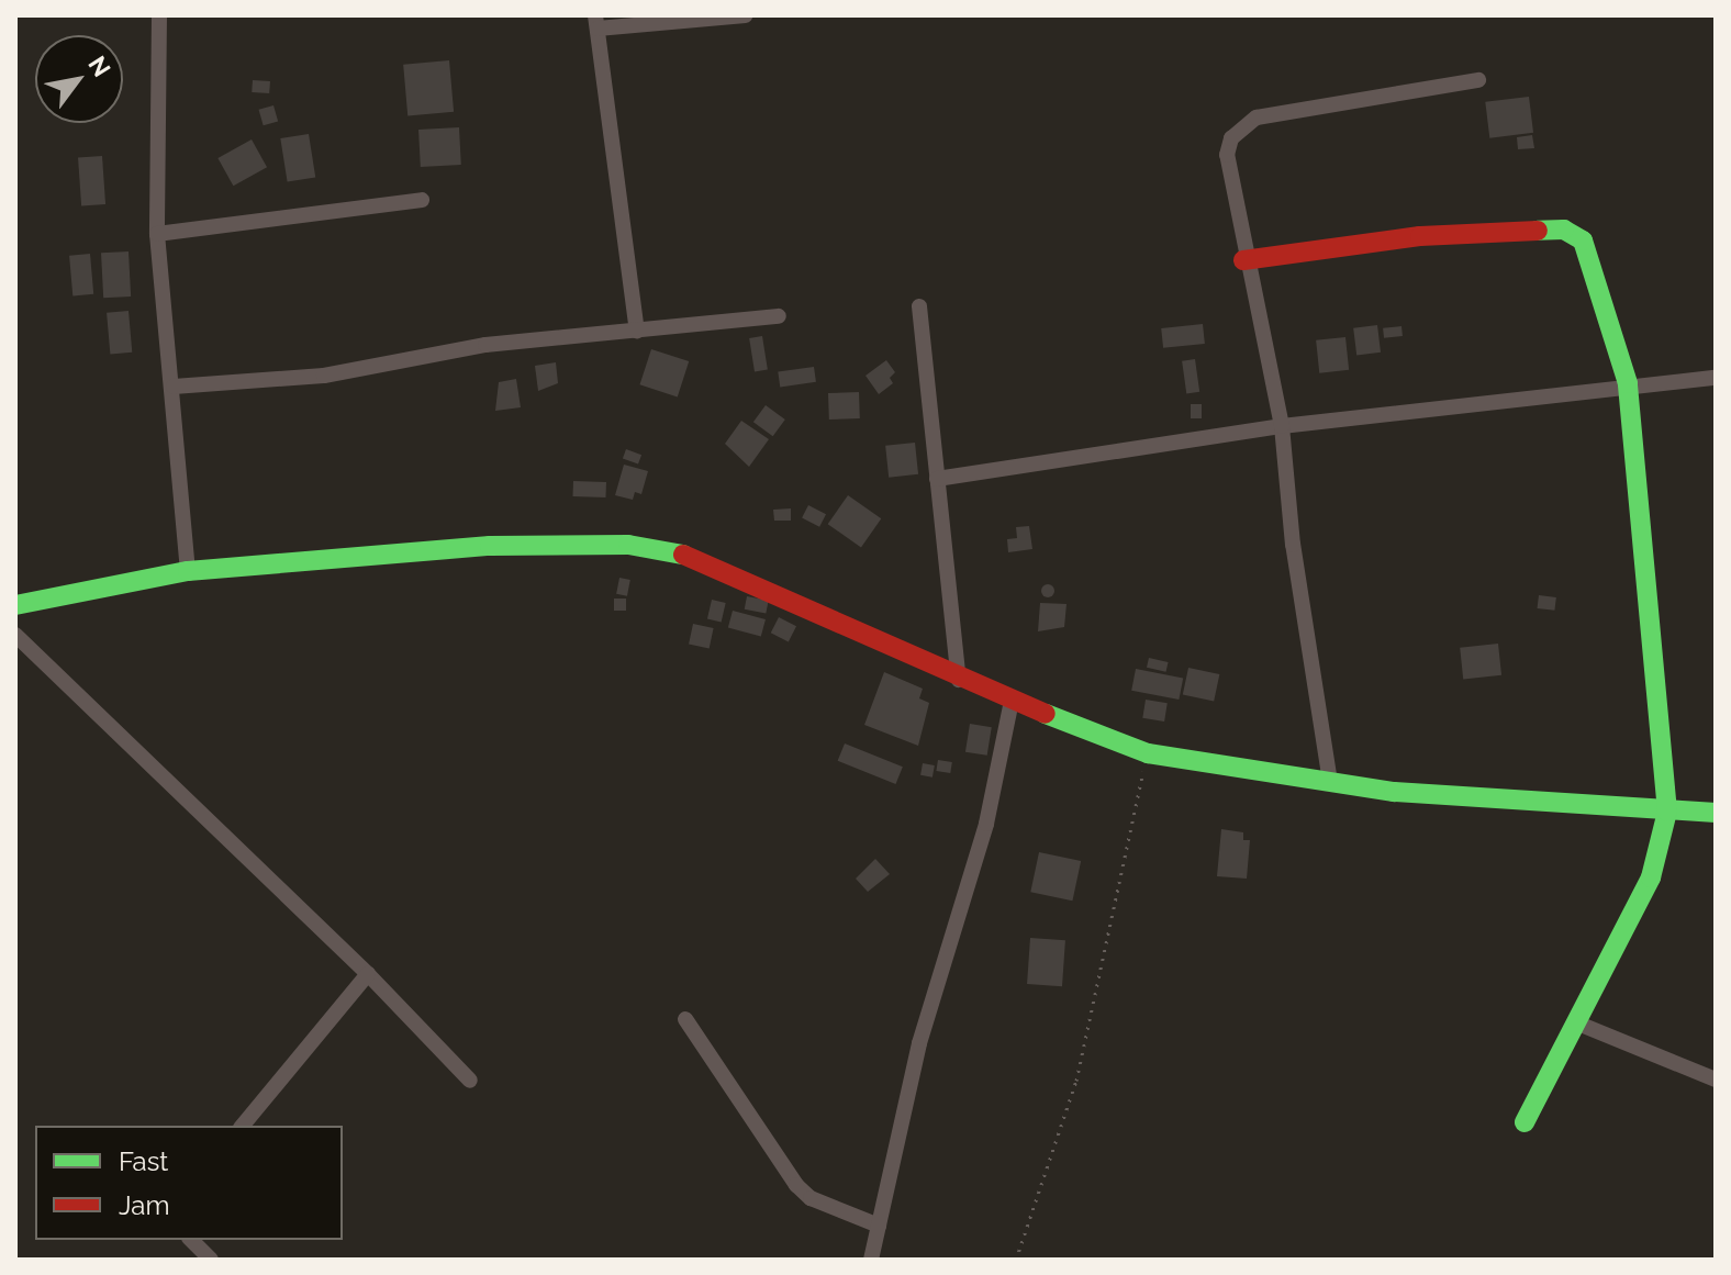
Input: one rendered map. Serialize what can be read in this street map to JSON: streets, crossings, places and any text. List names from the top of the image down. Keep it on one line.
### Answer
{"legend":["Fast","Jam"],"north":"top right"}
